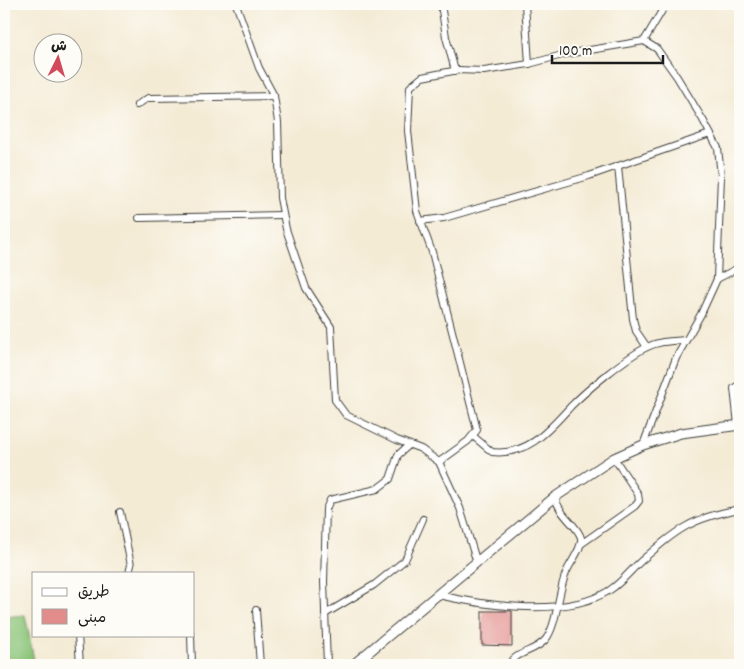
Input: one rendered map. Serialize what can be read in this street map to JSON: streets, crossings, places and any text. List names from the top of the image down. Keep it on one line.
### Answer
{"legend":["طريق","مبنى"],"scale_bar":"100 m","north":"top"}
